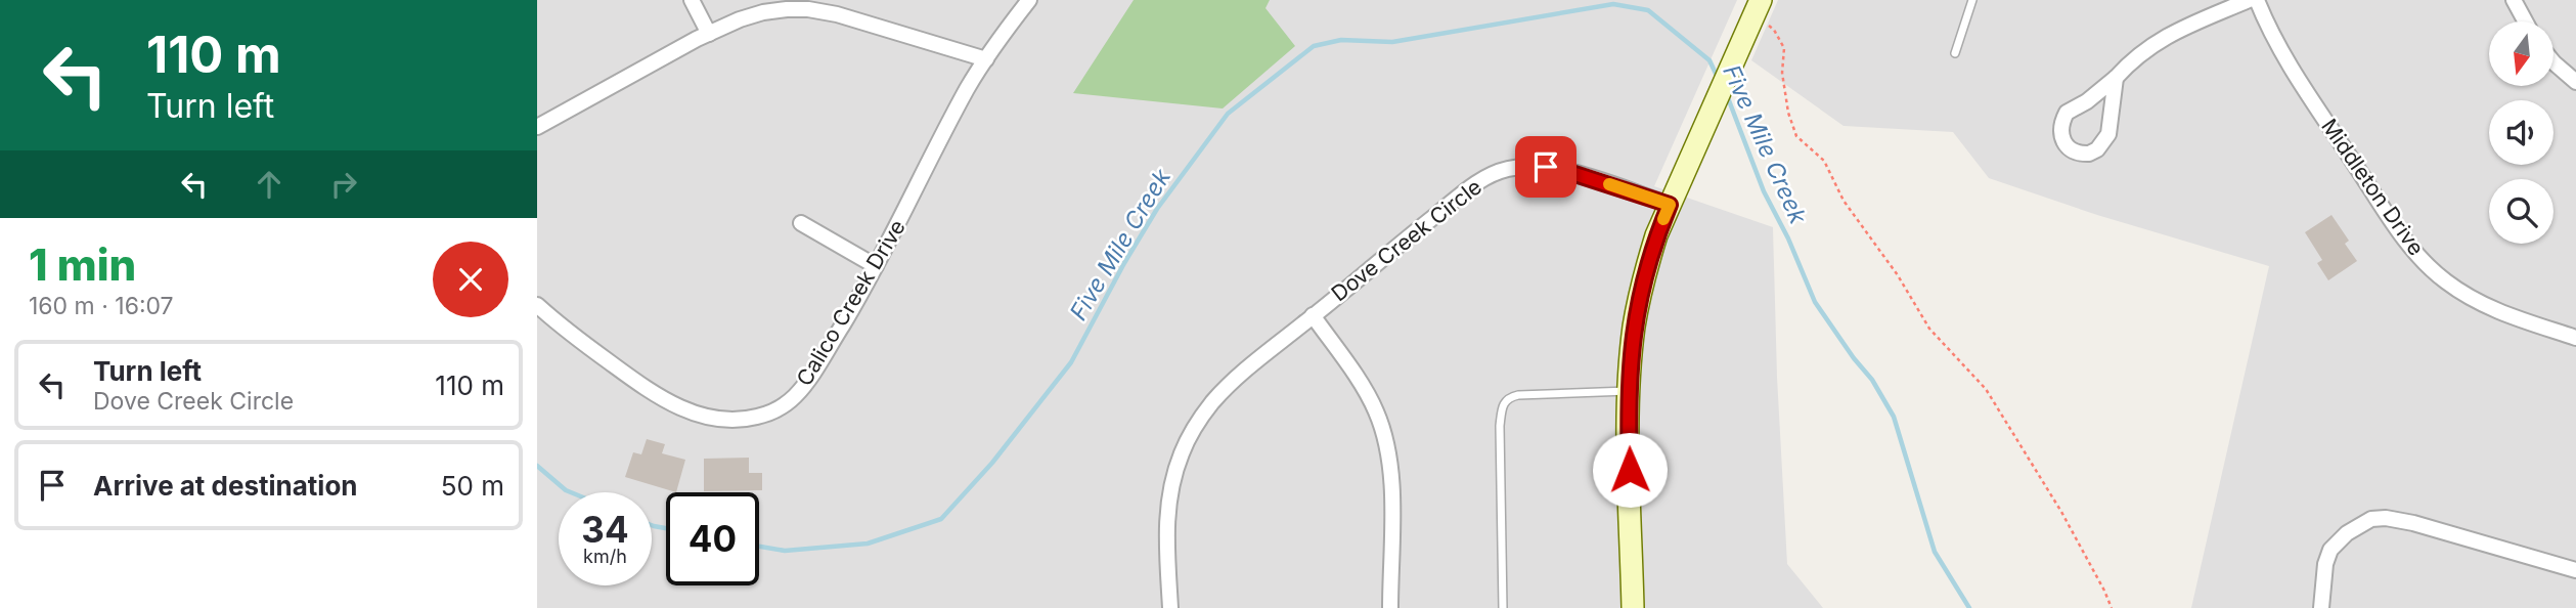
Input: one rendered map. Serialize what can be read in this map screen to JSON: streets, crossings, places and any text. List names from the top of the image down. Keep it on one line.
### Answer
{"streets":{"street":["Middleton Drive","Dove Creek Circle","Calico Creek Drive"]},"water":["Five Mile Creek"],"north":"bottom","page":{"turn":["110 m","Turn left"],"heading":["1 min","160 m · 16:07"],"list":[{"name":"Turn left","note":"Dove Creek Circle","value":"110 m"},{"name":"Arrive at destination","value":"50 m"}],"speed":"34 km/h","limit":"40"}}
